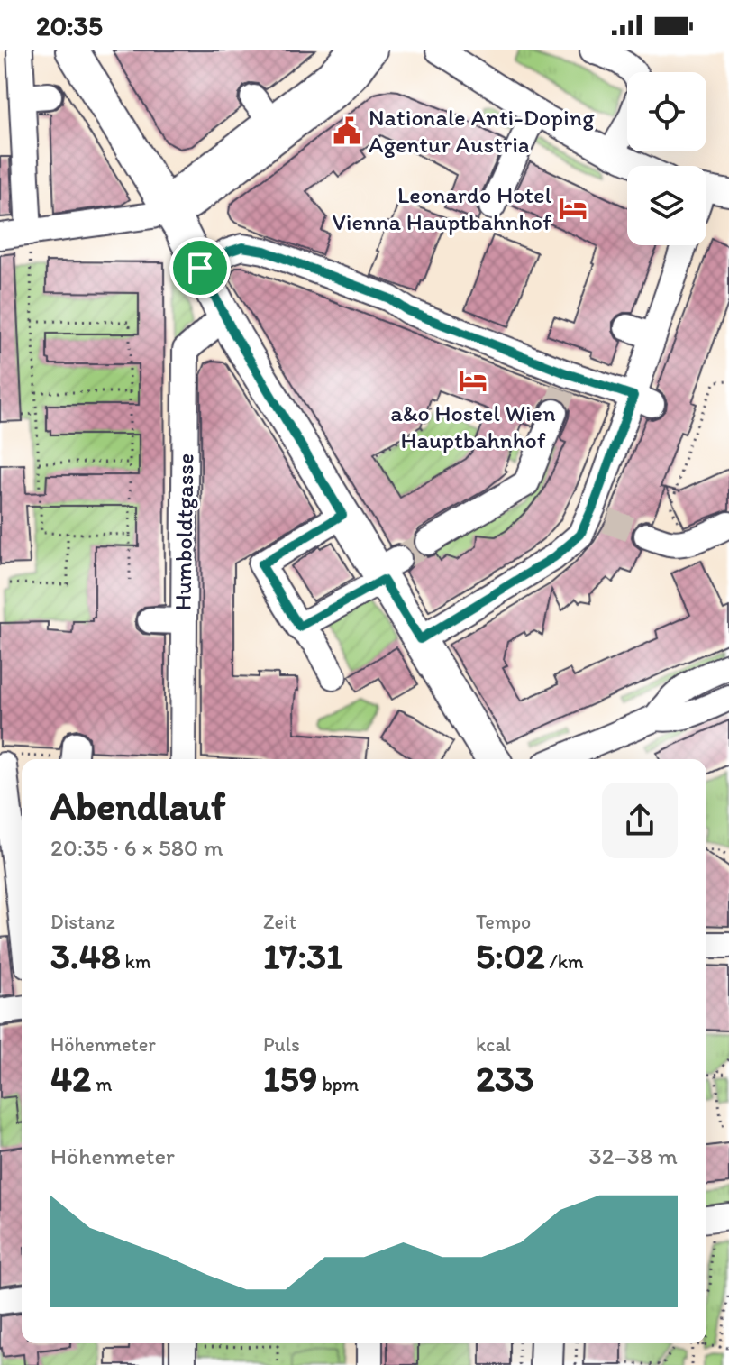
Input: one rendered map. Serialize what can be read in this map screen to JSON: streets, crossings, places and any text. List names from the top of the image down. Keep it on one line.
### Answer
{"streets":{"street":["Humboldtgasse"]},"places":{"public building":["Nationale Anti-Doping Agentur Austria"],"hotel":["Leonardo Hotel Vienna Hauptbahnhof","a&o Hostel Wien Hauptbahnhof"]},"page":{"status":"20:35","heading":["Abendlauf","20:35 · 6 × 580 m"],"stats":[["Distanz","3.48 km"],["Zeit","17:31"],["Tempo","5:02 /km"],["Höhenmeter","42 m"],["Puls","159 bpm"],["kcal","233"]],"chart":["Höhenmeter","32–38 m"]}}
